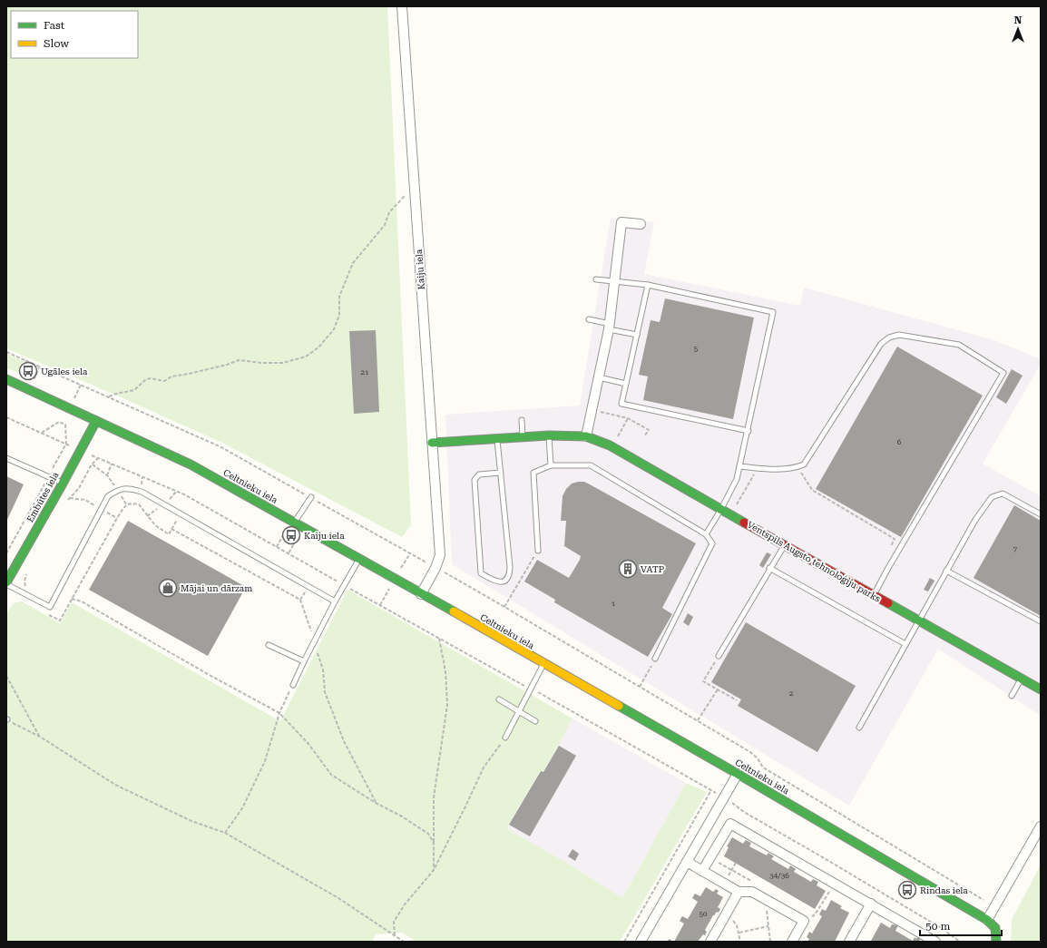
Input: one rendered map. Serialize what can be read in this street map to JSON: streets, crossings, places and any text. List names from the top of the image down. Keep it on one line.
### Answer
{"streets":{"street":["Kaiju iela","Celtnieku iela","Embūtes iela","Ventspils Augsto tehnoloģiju parks"]},"crossings":[["Kaiju iela","Celtnieku iela"],["Kaiju iela","Ventspils Augsto tehnoloģiju parks"],["Celtnieku iela","Embūtes iela"]],"places":{"bus stop":["Ugāles iela","Kaiju iela","Rindas iela"],"building":["VATP"],"shop":["Mājai un dārzam"]},"house_numbers":["5","21","6","7","1","2","34/36","50"],"legend":["Fast","Slow"],"scale_bar":"50 m","north":"top"}
